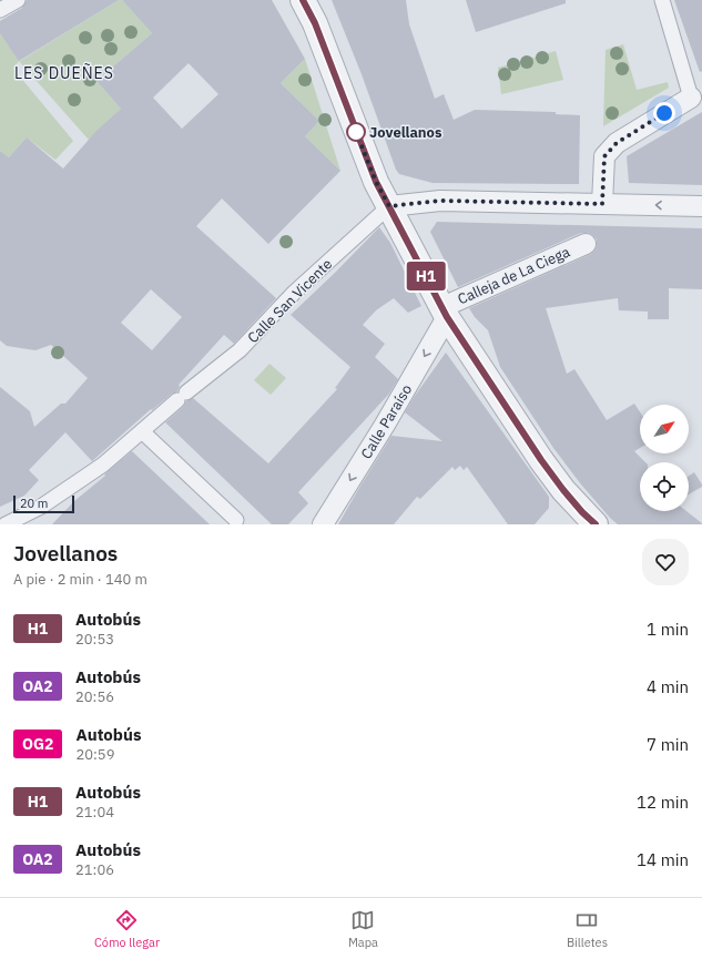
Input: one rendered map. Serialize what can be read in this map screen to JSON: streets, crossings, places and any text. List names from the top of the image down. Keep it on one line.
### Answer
{"streets":{"street":["Calleja de La Ciega","Calle San Vicente","Calle Paraíso"]},"crossings":[["Calleja de La Ciega","Calle Paraíso"]],"one_way":["Calle Paraíso"],"districts":["LES DUEÑES"],"places":["Jovellanos"],"lines":["bus line H1"],"scale_bar":"20 m","north":"top right","page":{"on_map":"H1","scale":"20 m","heading":["Jovellanos","A pie · 2 min · 140 m"],"list":[{"mark":"H1","name":"Autobús","note":"20:53","value":"1 min"},{"mark":"OA2","name":"Autobús","note":"20:56","value":"4 min"},{"mark":"OG2","name":"Autobús","note":"20:59","value":"7 min"},{"mark":"H1","name":"Autobús","note":"21:04","value":"12 min"},{"mark":"OA2","name":"Autobús","note":"21:06","value":"14 min"}],"tabs":["Cómo llegar","Mapa","Billetes"]}}
